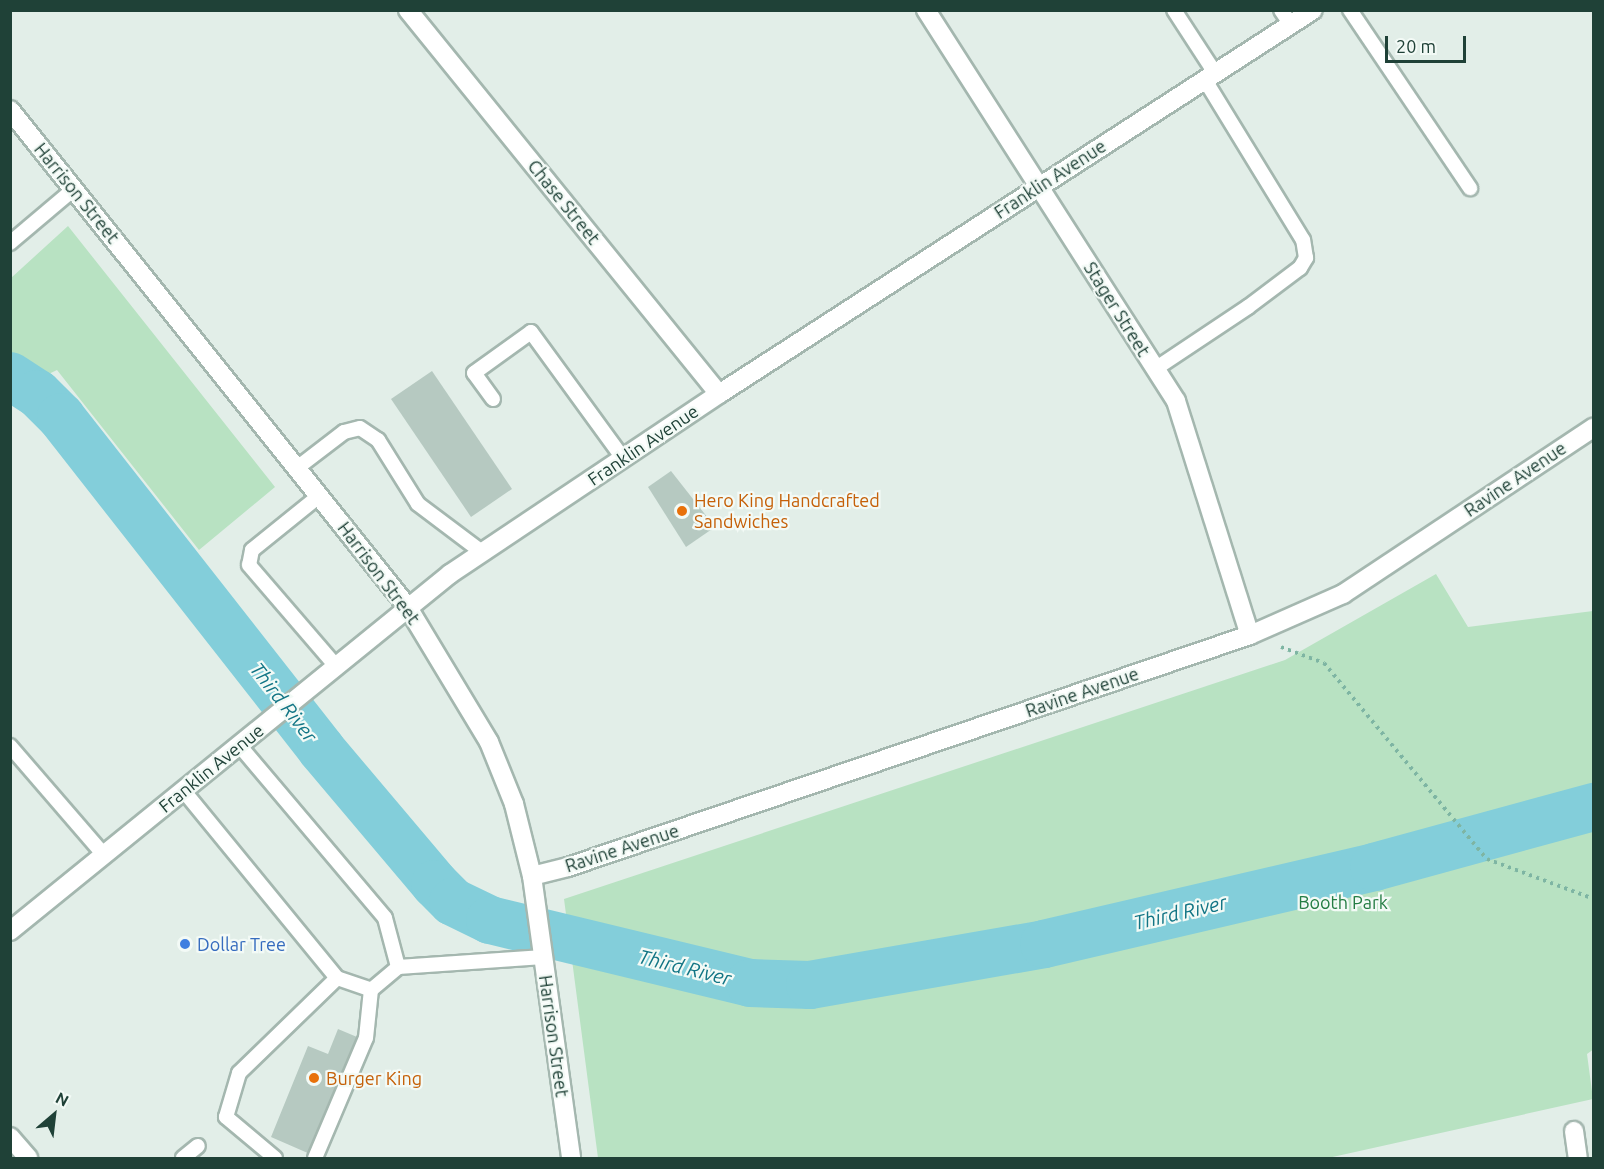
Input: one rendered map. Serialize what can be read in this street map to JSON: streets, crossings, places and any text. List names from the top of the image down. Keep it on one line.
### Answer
{"streets":{"street":["Franklin Avenue","Harrison Street","Chase Street","Stager Street","Ravine Avenue"]},"crossings":[["Franklin Avenue","Harrison Street"],["Franklin Avenue","Chase Street"],["Franklin Avenue","Stager Street"],["Harrison Street","Ravine Avenue"],["Stager Street","Ravine Avenue"]],"water":["Third River"],"parks":["Booth Park"],"places":["Hero King Handcrafted Sandwiches","Dollar Tree","Burger King"],"scale_bar":"20 m","north":"top right"}
